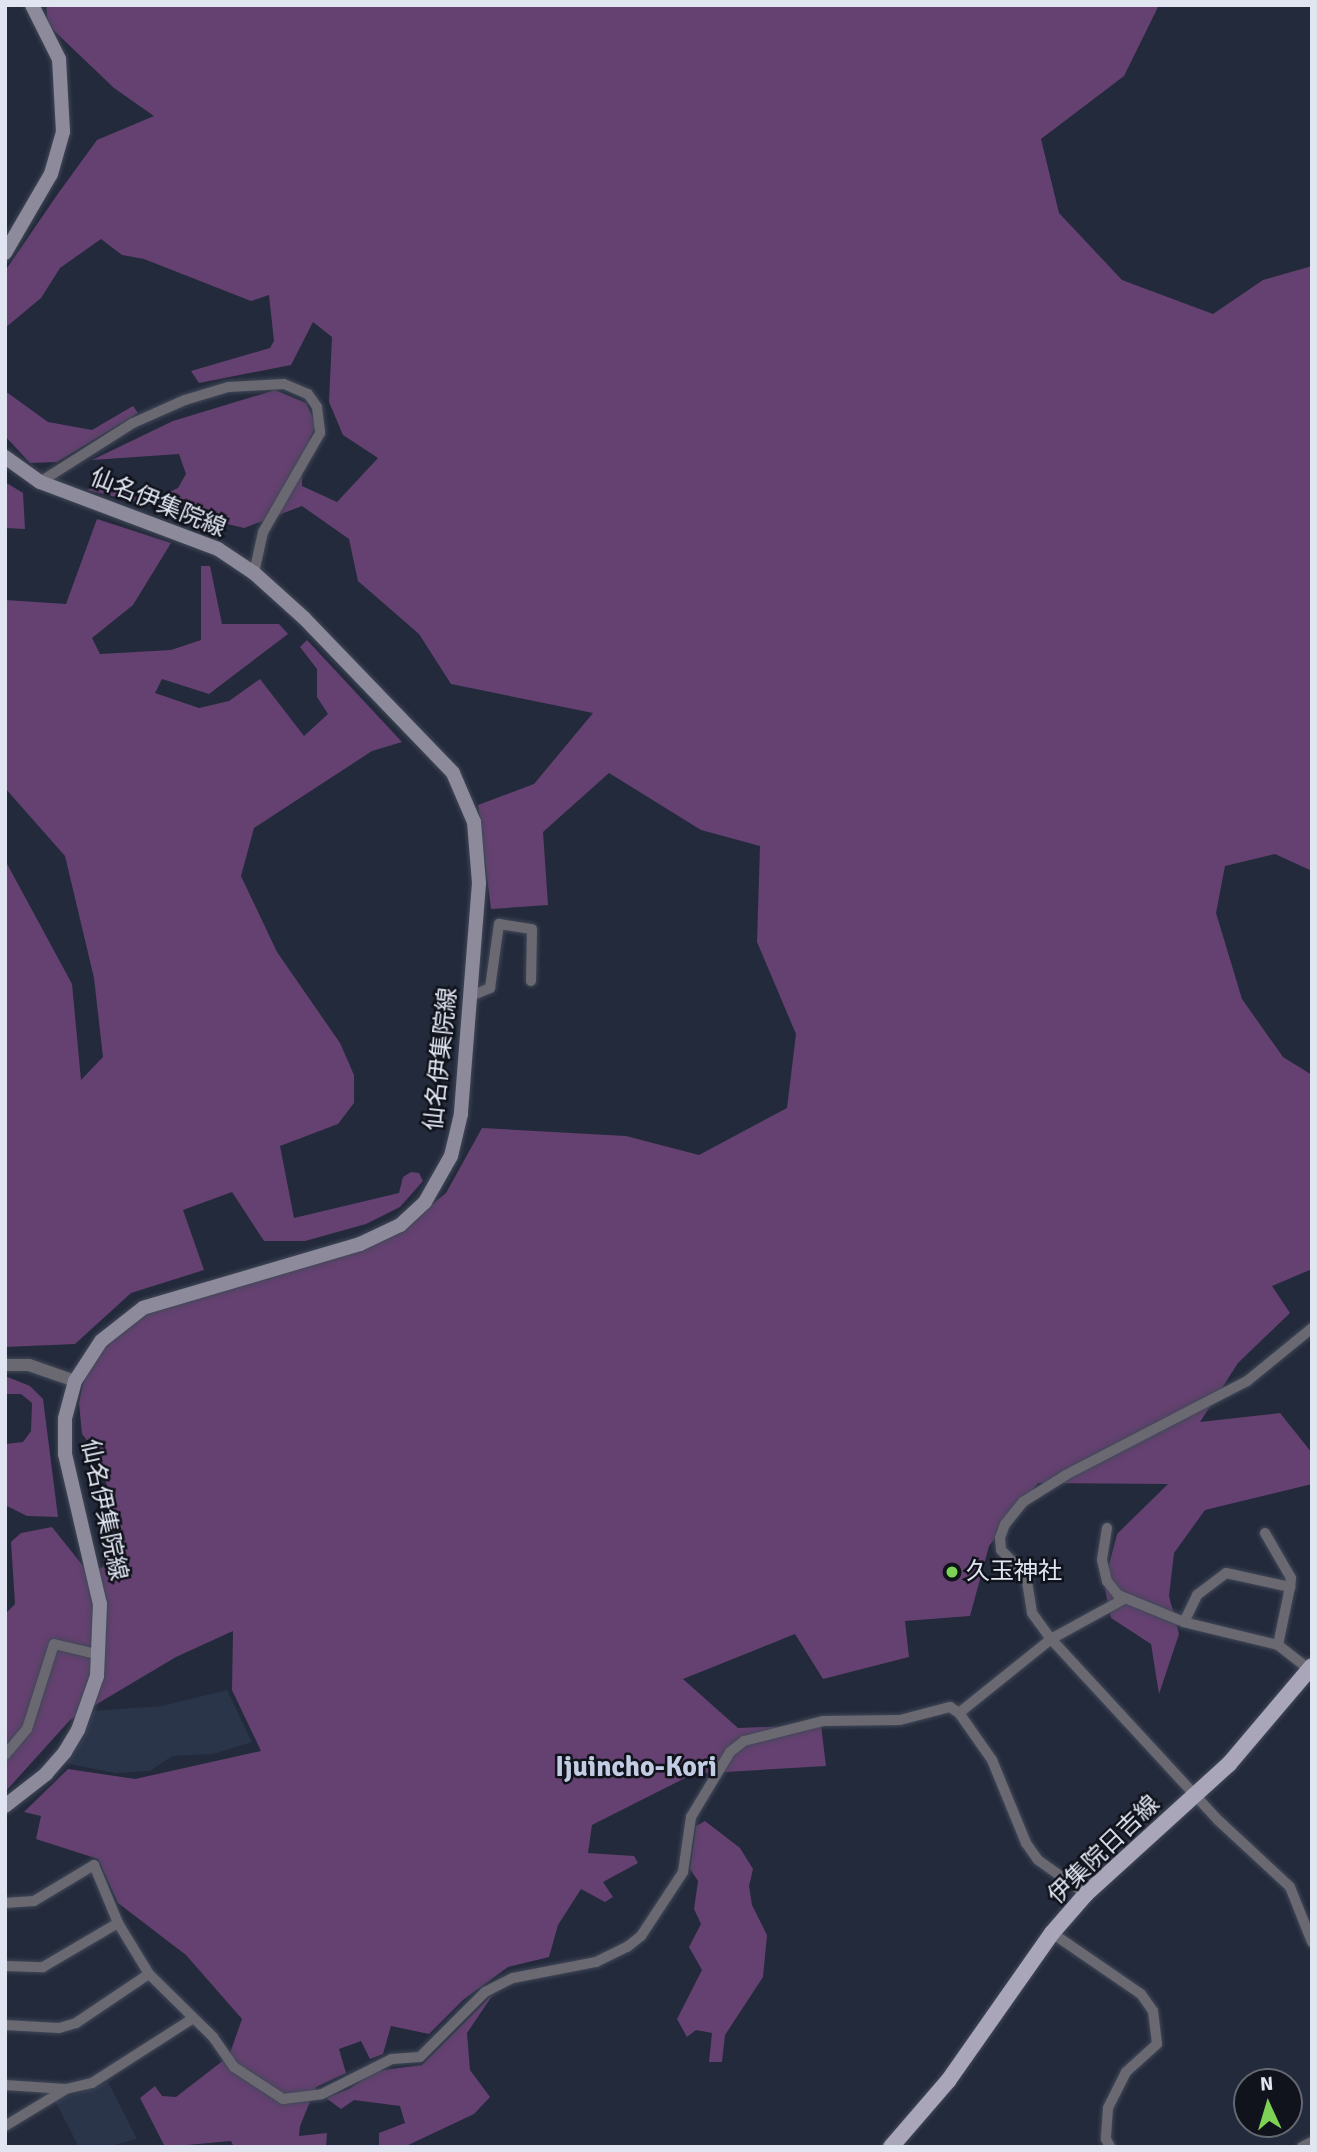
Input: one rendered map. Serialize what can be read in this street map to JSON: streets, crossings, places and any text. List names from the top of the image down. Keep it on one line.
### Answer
{"streets":{"main road":["仙名伊集院線","伊集院日吉線"]},"districts":["Ijuincho-Kori"],"places":["久玉神社"],"north":"top"}
